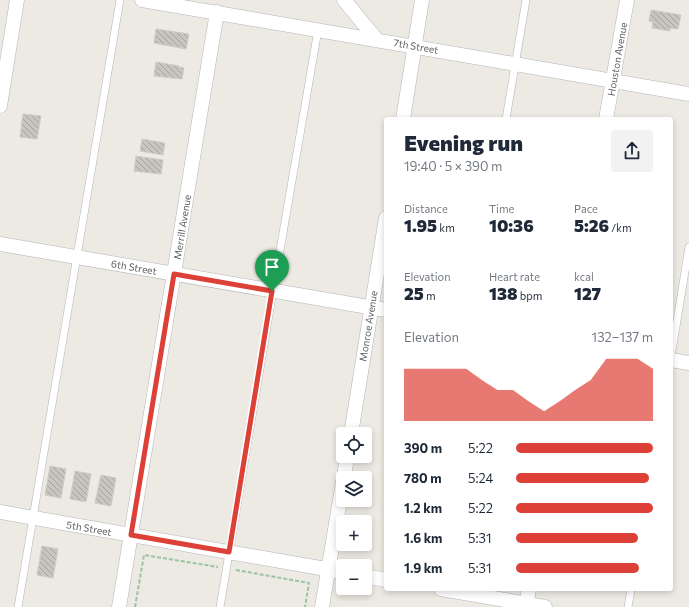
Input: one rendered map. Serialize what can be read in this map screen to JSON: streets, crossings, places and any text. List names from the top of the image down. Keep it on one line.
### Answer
{"streets":{"street":["7th Street","Houston Avenue","Merrill Avenue","6th Street","Monroe Avenue","5th Street"]},"crossings":[["7th Street","Houston Avenue"],["7th Street","Merrill Avenue"],["Merrill Avenue","6th Street"],["Merrill Avenue","5th Street"],["6th Street","Monroe Avenue"]],"page":{"heading":["Evening run","19:40 · 5 × 390 m"],"stats":[["Distance","1.95 km"],["Time","10:36"],["Pace","5:26 /km"],["Elevation","25 m"],["Heart rate","138 bpm"],["kcal","127"]],"chart":["Elevation","132–137 m"],"map_buttons":["+","−"],"list":[{"name":"390 m","note":"5:22"},{"name":"780 m","note":"5:24"},{"name":"1.2 km","note":"5:22"},{"name":"1.6 km","note":"5:31"},{"name":"1.9 km","note":"5:31"}]}}
